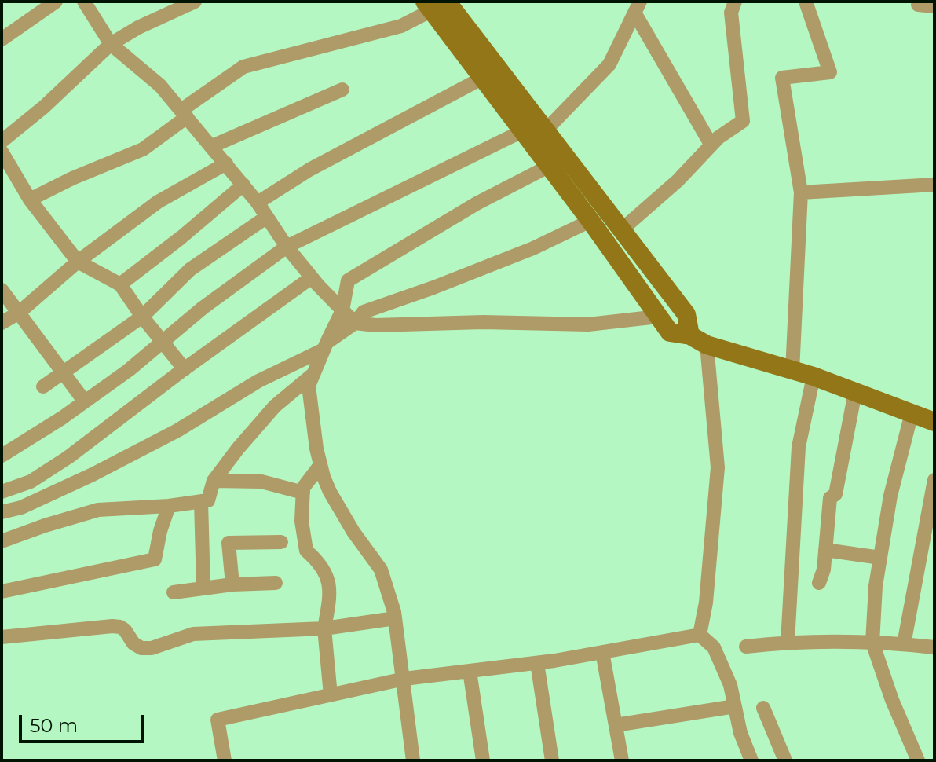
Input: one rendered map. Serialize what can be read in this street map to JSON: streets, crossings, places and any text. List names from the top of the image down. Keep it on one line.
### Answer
{"scale_bar":"50 m"}
